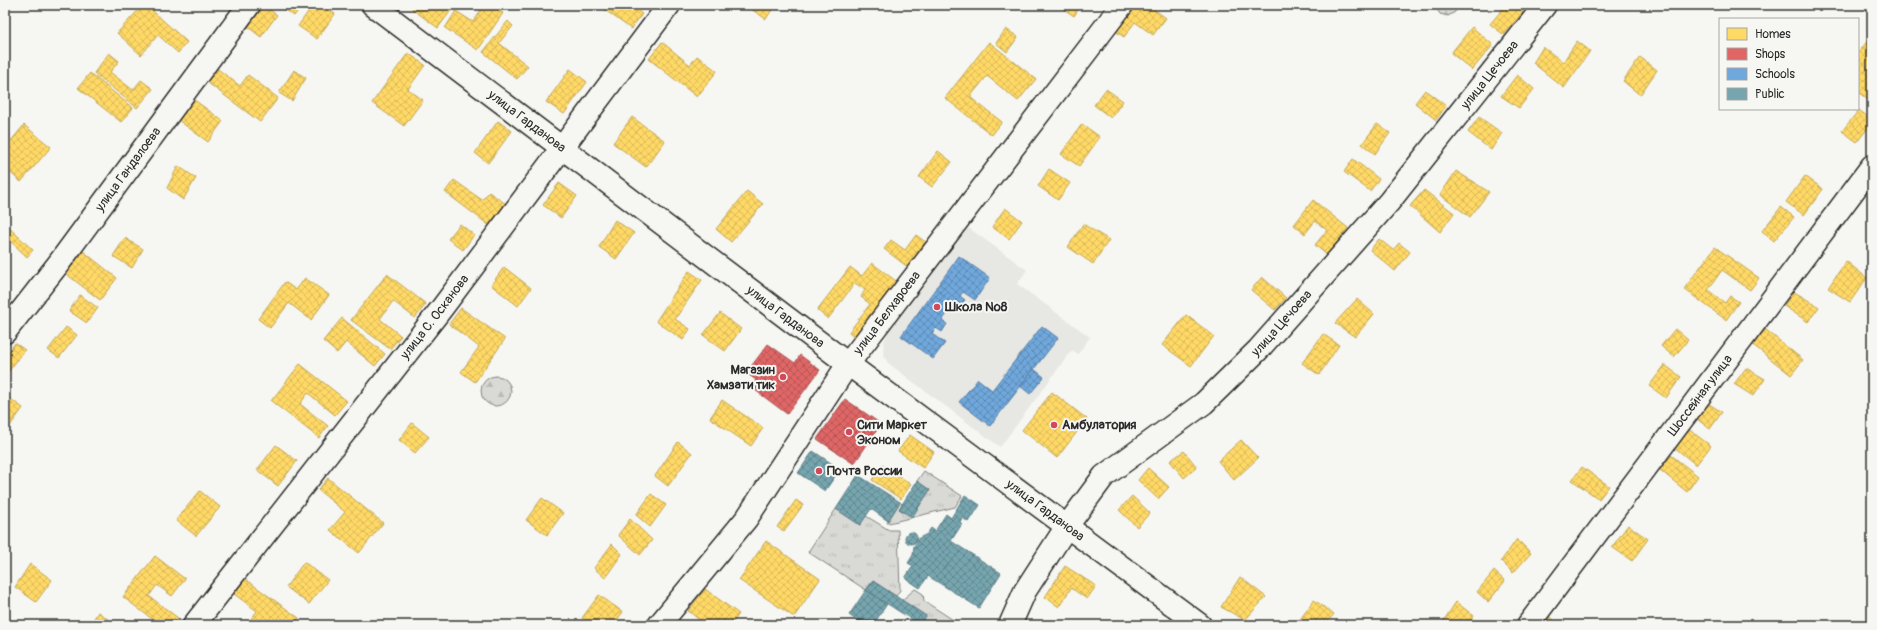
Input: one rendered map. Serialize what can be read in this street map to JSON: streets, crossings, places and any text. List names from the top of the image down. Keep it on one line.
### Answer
{"streets":{"street":["улица Цечоева","улица Гарданова","улица Гандалоева","улица Белхароева","улица С. Осканова","Шоссейная улица"]},"crossings":[["улица Цечоева","улица Гарданова"],["улица Гарданова","улица Белхароева"],["улица Гарданова","улица С. Осканова"]],"places":["Школа №8","Магазин Хамзати тик","Амбулатория","Сити Маркет Эконом","Почта России"],"legend":["Homes","Shops","Schools","Public"]}
